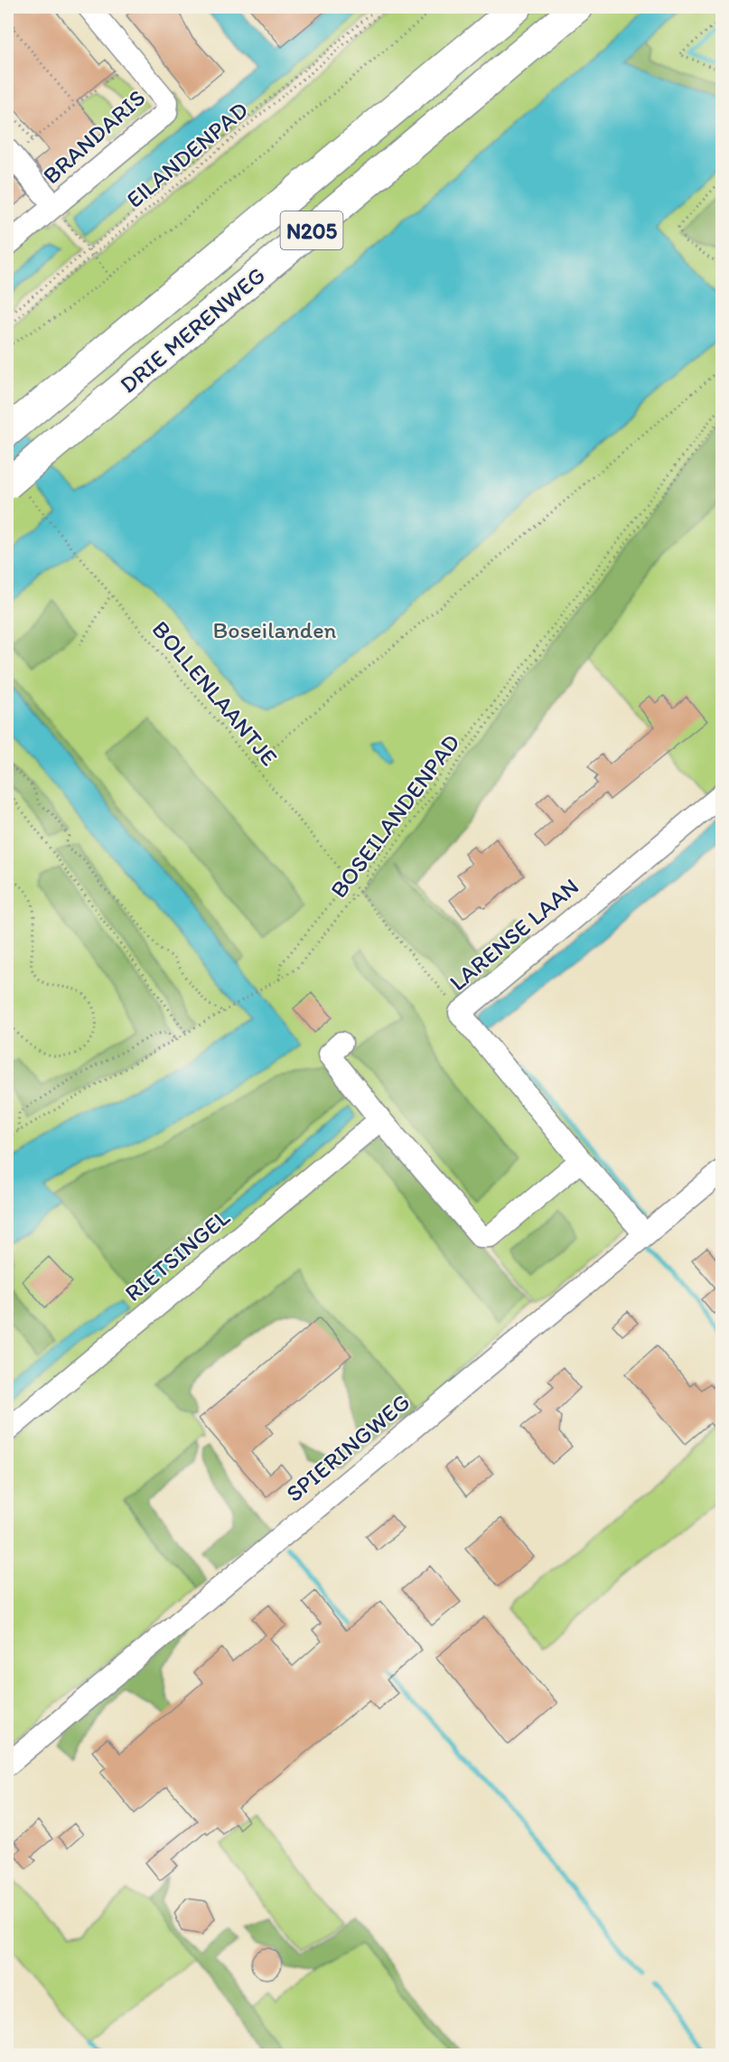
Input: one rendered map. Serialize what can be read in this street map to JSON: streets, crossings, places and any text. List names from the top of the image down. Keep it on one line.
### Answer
{"streets":{"highway":["N205","DRIE MERENWEG"],"street":["BRANDARIS","LARENSE LAAN","RIETSINGEL","SPIERINGWEG"],"path":["EILANDENPAD","BOLLENLAANTJE","BOSEILANDENPAD"]},"crossings":[["BOLLENLAANTJE","BOSEILANDENPAD"],["BOLLENLAANTJE","LARENSE LAAN"],["LARENSE LAAN","SPIERINGWEG"]],"parks":["Boseilanden"]}
